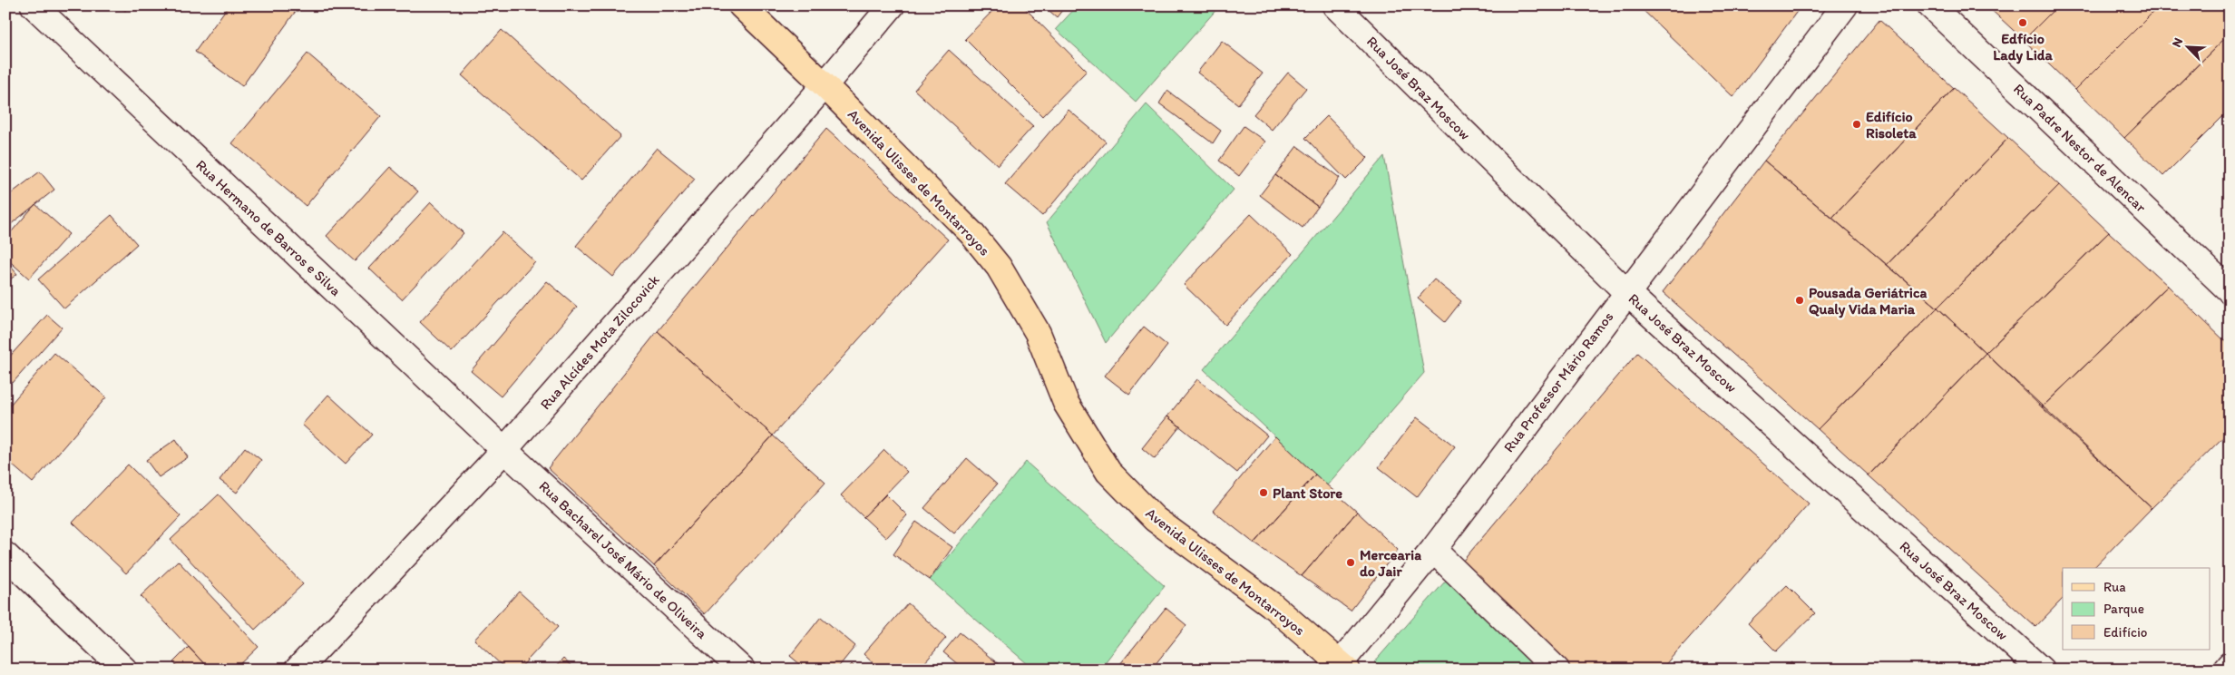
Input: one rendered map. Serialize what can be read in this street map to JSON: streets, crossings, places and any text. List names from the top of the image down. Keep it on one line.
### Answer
{"streets":{"main road":["Avenida Ulisses de Montarroyos"],"street":["Rua José Braz Moscow","Rua Padre Nestor de Alencar","Rua Hermano de Barros e Silva","Rua Alcídes Mota Zilocovick","Rua Professor Mário Ramos","Rua Bacharel José Mário de Oliveira"]},"crossings":[["Rua José Braz Moscow","Rua Professor Mário Ramos"],["Avenida Ulisses de Montarroyos","Rua Alcídes Mota Zilocovick"],["Avenida Ulisses de Montarroyos","Rua Professor Mário Ramos"],["Rua Hermano de Barros e Silva","Rua Alcídes Mota Zilocovick"],["Rua Hermano de Barros e Silva","Rua Bacharel José Mário de Oliveira"],["Rua Alcídes Mota Zilocovick","Rua Bacharel José Mário de Oliveira"]],"places":["Edfício Lady Lida","Edifício Risoleta","Pousada Geriátrica Qualy Vida Maria","Plant Store","Mercearia do Jair"],"legend":["Rua","Parque","Edifício"],"north":"top left"}
